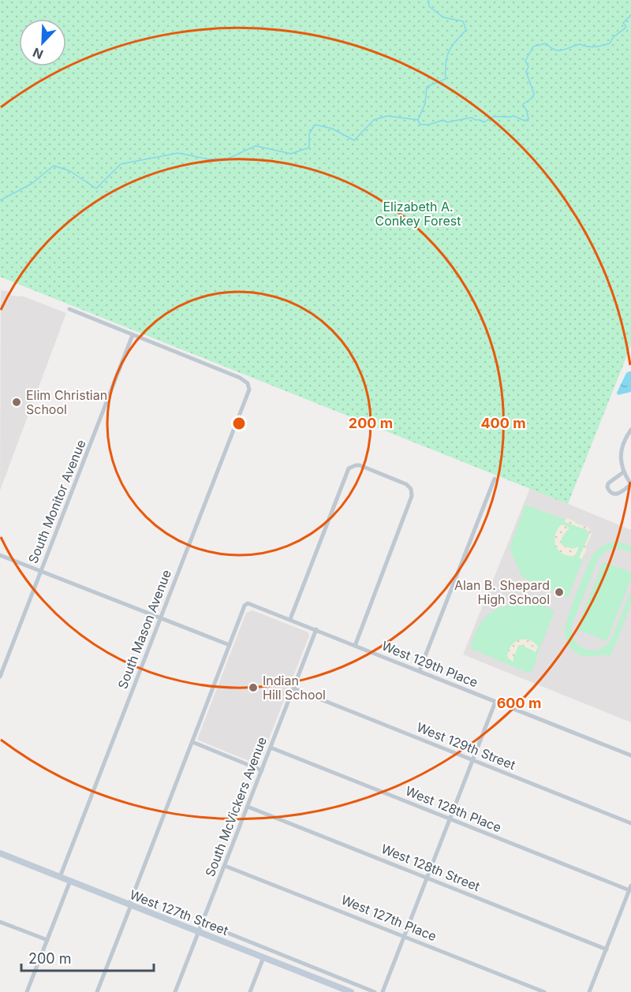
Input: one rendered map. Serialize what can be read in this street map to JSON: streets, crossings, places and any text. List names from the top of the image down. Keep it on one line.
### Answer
{"streets":{"main road":["West 127th Street"],"street":["South Monitor Avenue","South Mason Avenue","West 129th Place","West 129th Street","South McVickers Avenue","West 128th Place","West 128th Street","West 127th Place"]},"crossings":[["South Monitor Avenue","South Mason Avenue"],["South Mason Avenue","West 127th Street"],["West 129th Place","South McVickers Avenue"],["West 129th Street","South McVickers Avenue"],["South McVickers Avenue","West 128th Place"],["South McVickers Avenue","West 128th Street"],["South McVickers Avenue","West 127th Street"],["South McVickers Avenue","West 127th Place"]],"parks":["Elizabeth A. Conkey Forest"],"places":["Elim Christian School","Alan B. Shepard High School","Indian Hill School"],"scale_bar":"200 m","north":"bottom left","rings":["200 m","400 m","600 m"]}
